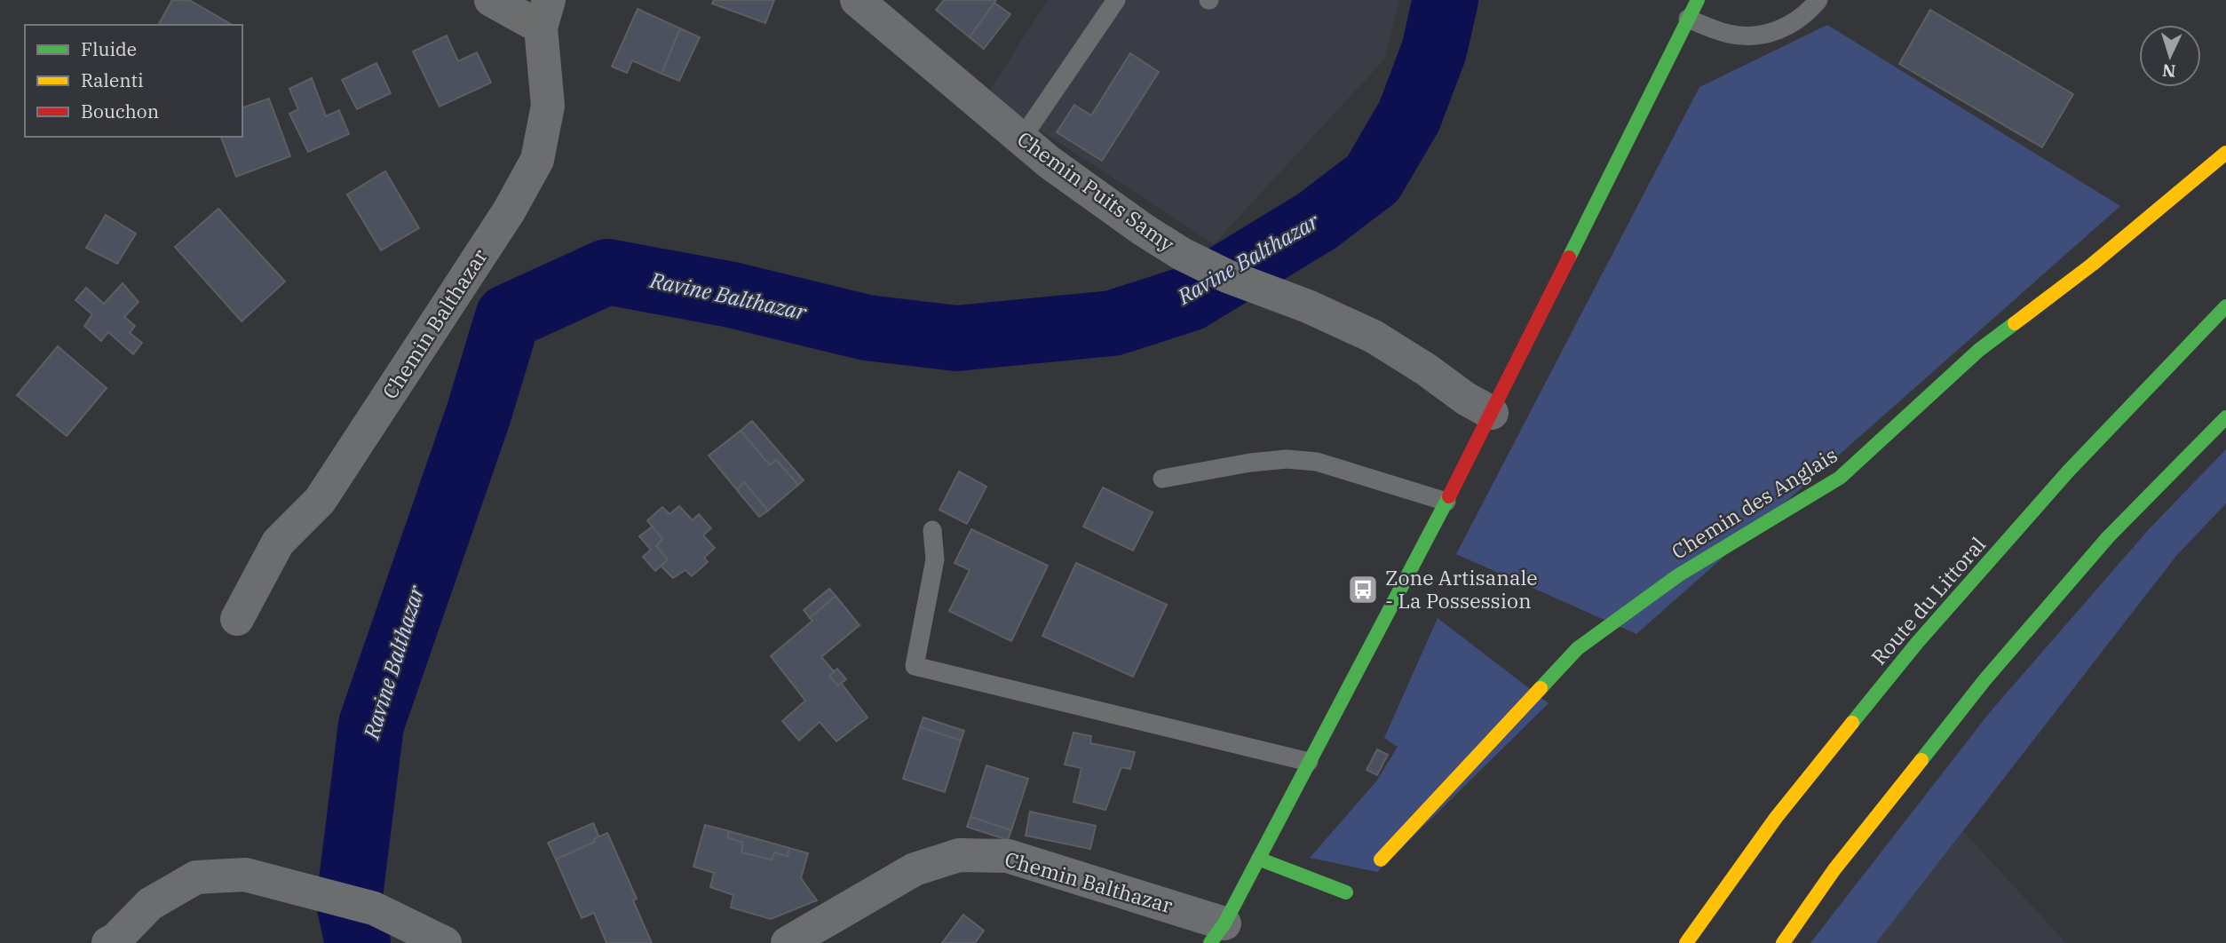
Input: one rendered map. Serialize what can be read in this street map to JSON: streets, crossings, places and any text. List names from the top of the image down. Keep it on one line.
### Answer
{"streets":{"main road":["Chemin des Anglais","Route du Littoral"],"street":["Chemin Puits Samy","Chemin Balthazar"]},"water":["Ravine Balthazar"],"places":{"bus stop":["Zone Artisanale - La Possession"]},"legend":["Fluide","Ralenti","Bouchon"],"north":"bottom"}
